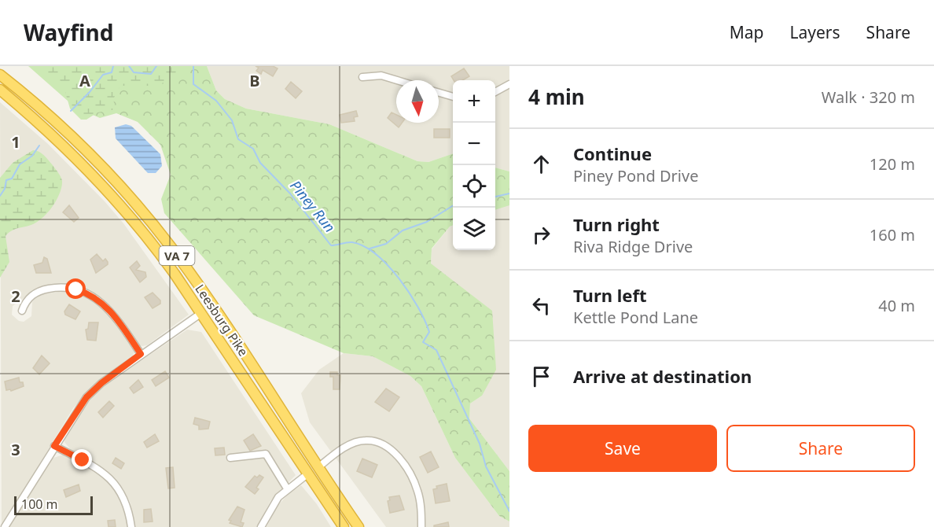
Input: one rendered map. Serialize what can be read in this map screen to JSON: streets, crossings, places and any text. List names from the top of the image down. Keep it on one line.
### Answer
{"streets":{"highway":["VA 7","Leesburg Pike"]},"water":["Piney Run"],"scale_bar":"100 m","north":"bottom","page":{"header":"Wayfind","nav":["Map","Layers","Share"],"heading":["4 min","Walk · 320 m"],"map_buttons":["+","−"],"list":[["Continue","Piney Pond Drive","120 m"],["Turn right","Riva Ridge Drive","160 m"],["Turn left","Kettle Pond Lane","40 m"],"Arrive at destination"],"buttons":["Save","Share"],"scale":"100 m"},"grid":{"columns":["A","B"],"rows":["1","2","3"]}}
